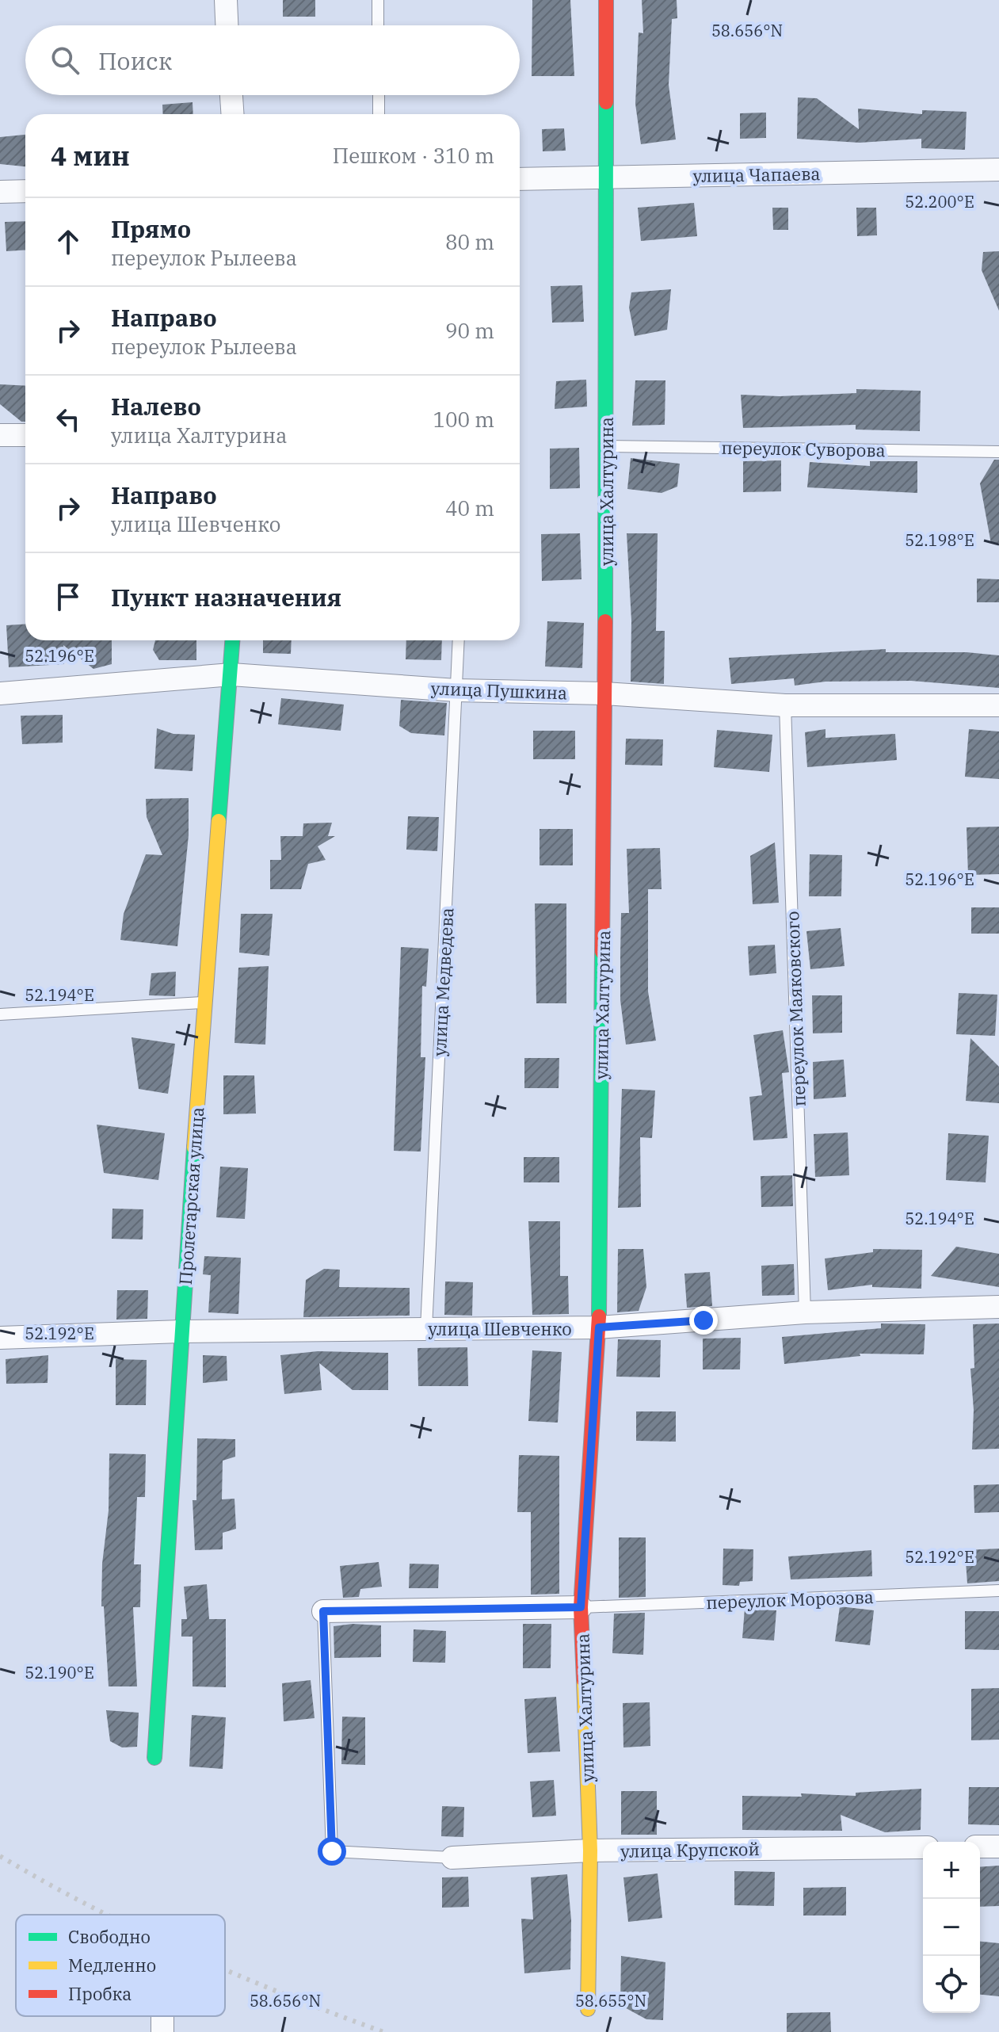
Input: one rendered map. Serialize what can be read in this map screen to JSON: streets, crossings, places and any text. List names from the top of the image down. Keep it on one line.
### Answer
{"streets":{"street":["улица Чапаева","улица Халтурина","улица Пушкина","Пролетарская улица","улица Шевченко","улица Крупской"],"lane":["переулок Суворова","улица Медведева","переулок Маяковского","переулок Морозова"]},"crossings":[["улица Чапаева","улица Халтурина"],["переулок Суворова","улица Халтурина"],["улица Халтурина","улица Пушкина"],["улица Халтурина","улица Шевченко"],["улица Халтурина","переулок Морозова"],["улица Халтурина","улица Крупской"],["улица Пушкина","улица Медведева"],["улица Пушкина","переулок Маяковского"],["улица Пушкина","Пролетарская улица"],["улица Медведева","улица Шевченко"],["переулок Маяковского","улица Шевченко"],["Пролетарская улица","улица Шевченко"]],"legend":["Свободно","Медленно","Пробка"],"page":{"search":"Поиск","heading":["4 мин","Пешком · 310 m"],"list":[["Прямо","переулок Рылеева","80 m"],["Направо","переулок Рылеева","90 m"],["Налево","улица Халтурина","100 m"],["Направо","улица Шевченко","40 m"],"Пункт назначения"],"map_buttons":["+","−"]},"coordinates":["58.656°N","52.200°E","52.198°E","52.196°E","52.194°E","52.192°E","52.190°E","58.655°N"]}
